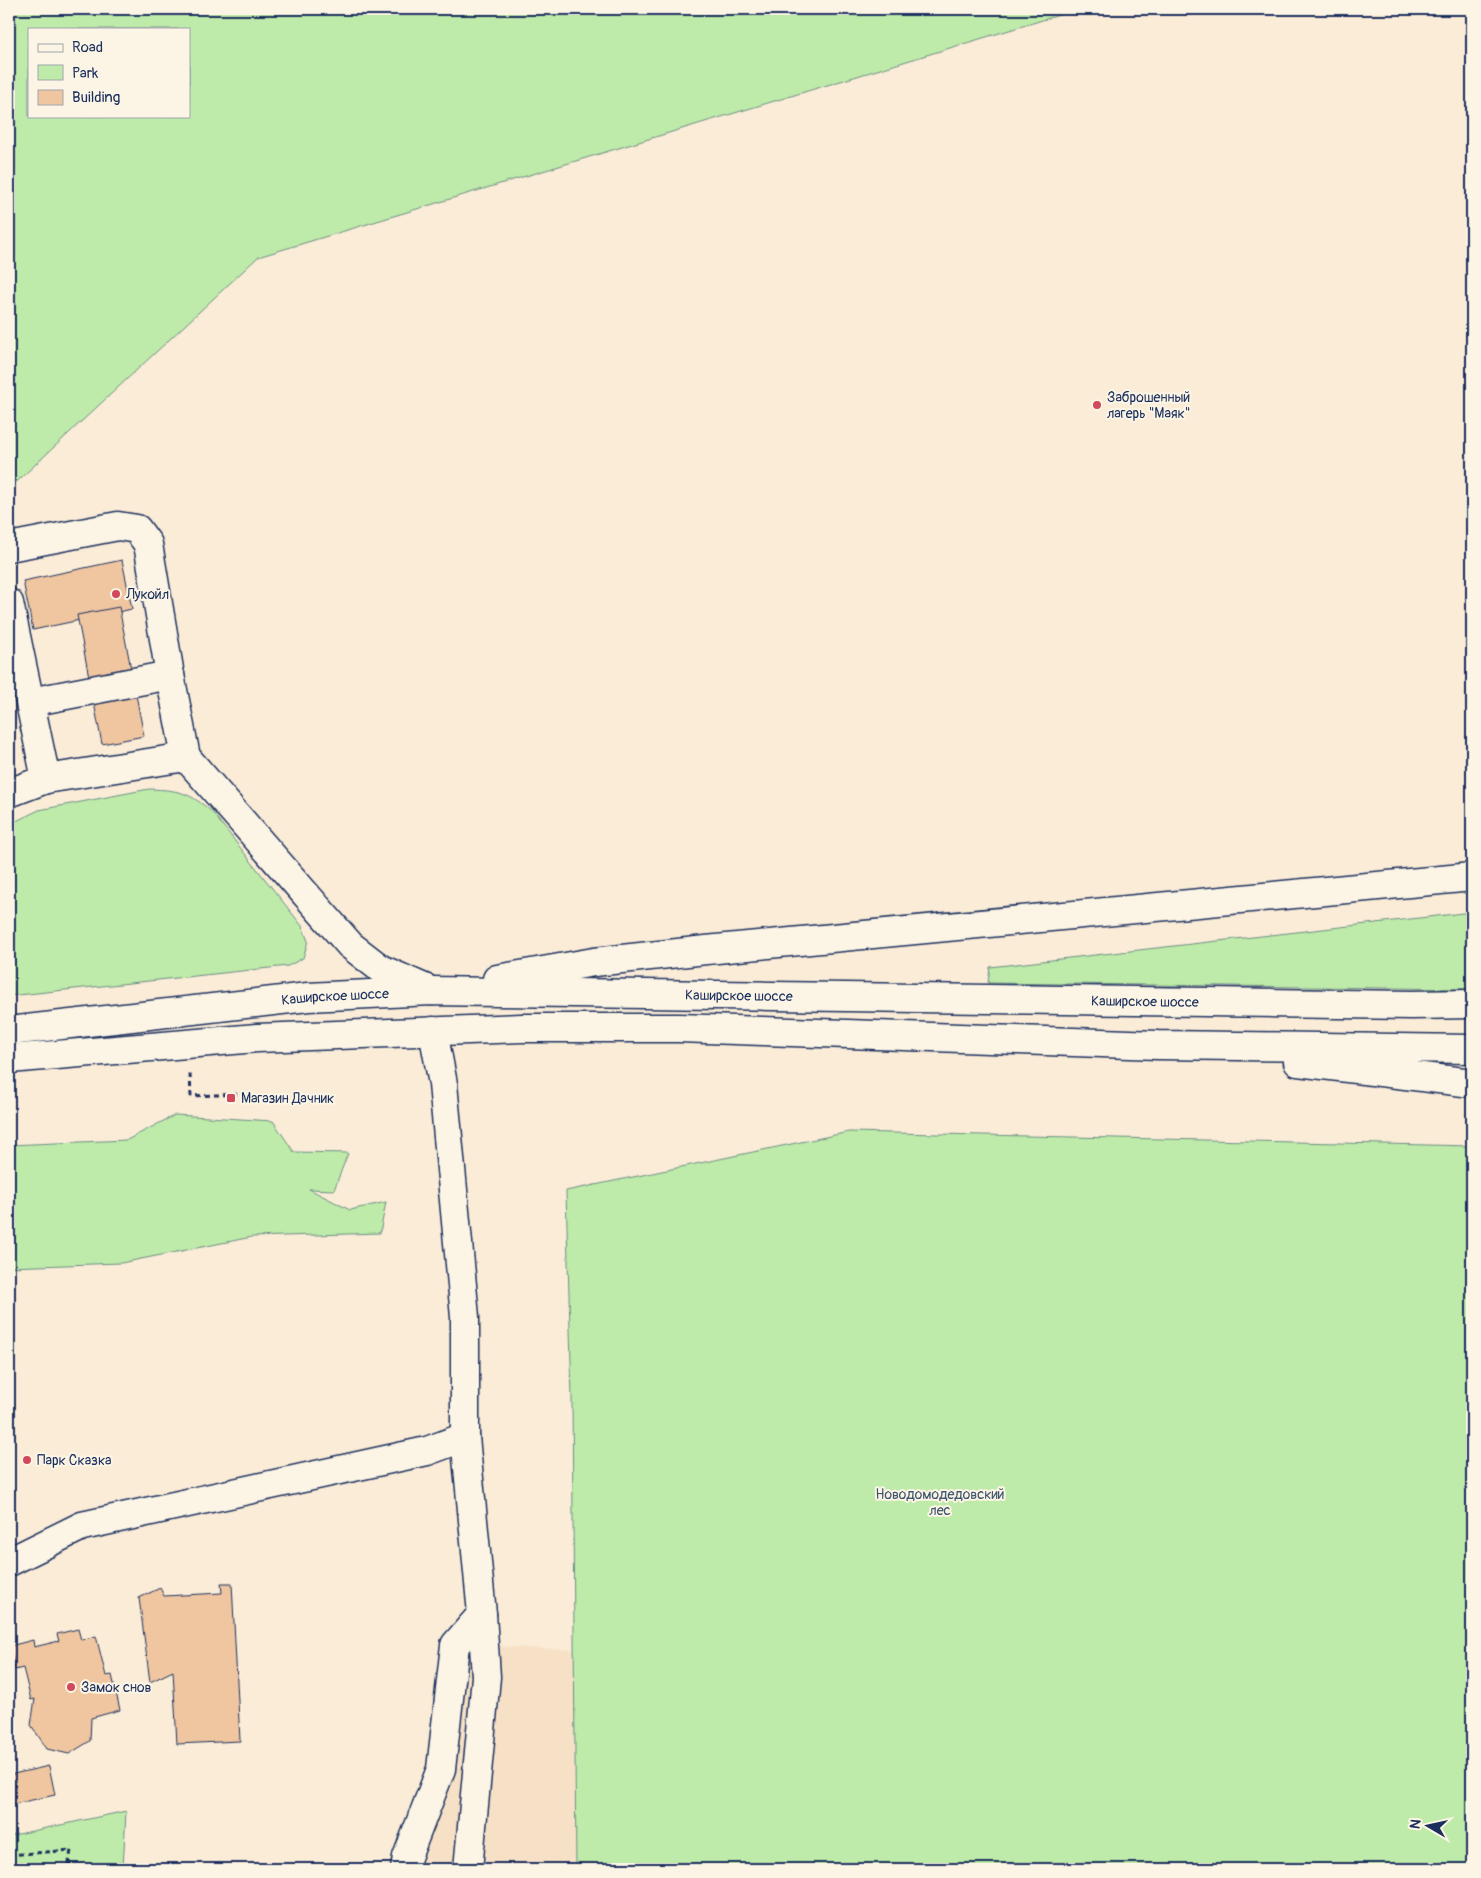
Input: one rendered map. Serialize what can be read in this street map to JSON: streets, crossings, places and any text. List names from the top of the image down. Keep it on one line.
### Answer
{"streets":{"main road":["Каширское шоссе"]},"parks":["Новодомодедовский лес"],"places":{"other":["Заброшенный лагерь \"Маяк\"","Лукойл","Парк Сказка","Замок снов"],"transit":["Магазин Дачник"]},"legend":["Road","Park","Building"],"north":"left"}
